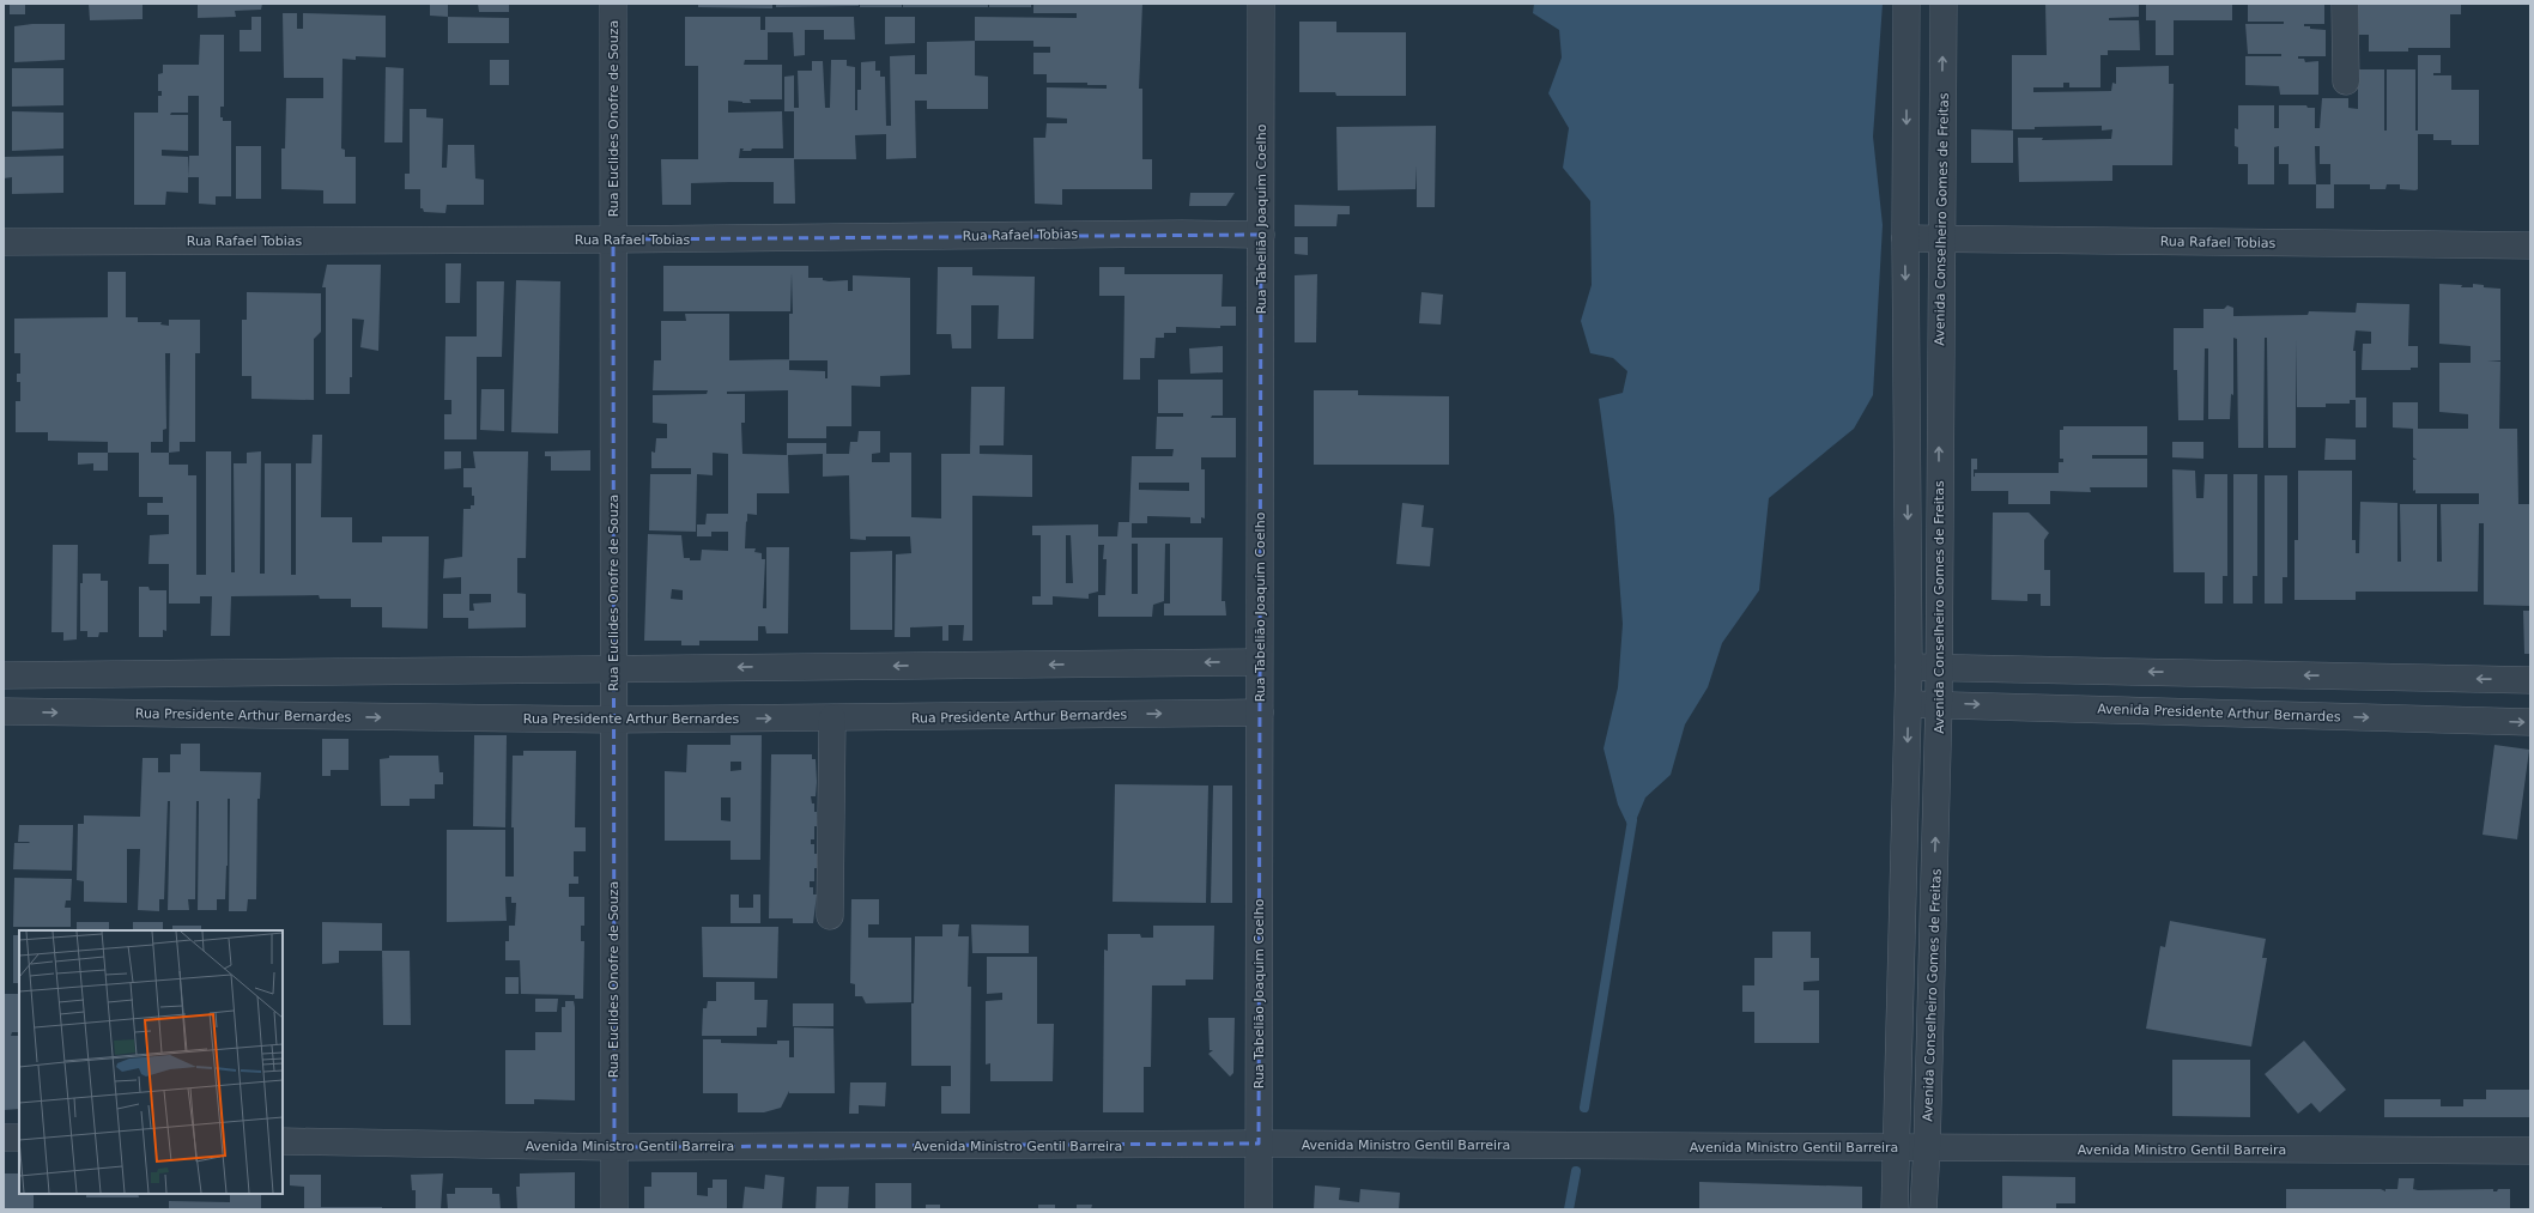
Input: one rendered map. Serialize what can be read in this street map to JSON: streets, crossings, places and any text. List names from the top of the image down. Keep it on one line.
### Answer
{"streets":{"street":["Rua Euclides Onofre de Souza","Rua Tabelião Joaquim Coelho","Avenida Conselheiro Gomes de Freitas","Rua Rafael Tobias","Avenida Presidente Arthur Bernardes","Rua Presidente Arthur Bernardes","Avenida Ministro Gentil Barreira"]},"crossings":[["Rua Euclides Onofre de Souza","Rua Rafael Tobias"],["Rua Euclides Onofre de Souza","Rua Presidente Arthur Bernardes"],["Rua Euclides Onofre de Souza","Avenida Ministro Gentil Barreira"],["Rua Tabelião Joaquim Coelho","Rua Rafael Tobias"],["Rua Tabelião Joaquim Coelho","Rua Presidente Arthur Bernardes"],["Rua Tabelião Joaquim Coelho","Avenida Ministro Gentil Barreira"],["Avenida Conselheiro Gomes de Freitas","Rua Rafael Tobias"],["Avenida Conselheiro Gomes de Freitas","Avenida Presidente Arthur Bernardes"],["Avenida Conselheiro Gomes de Freitas","Avenida Ministro Gentil Barreira"]]}
